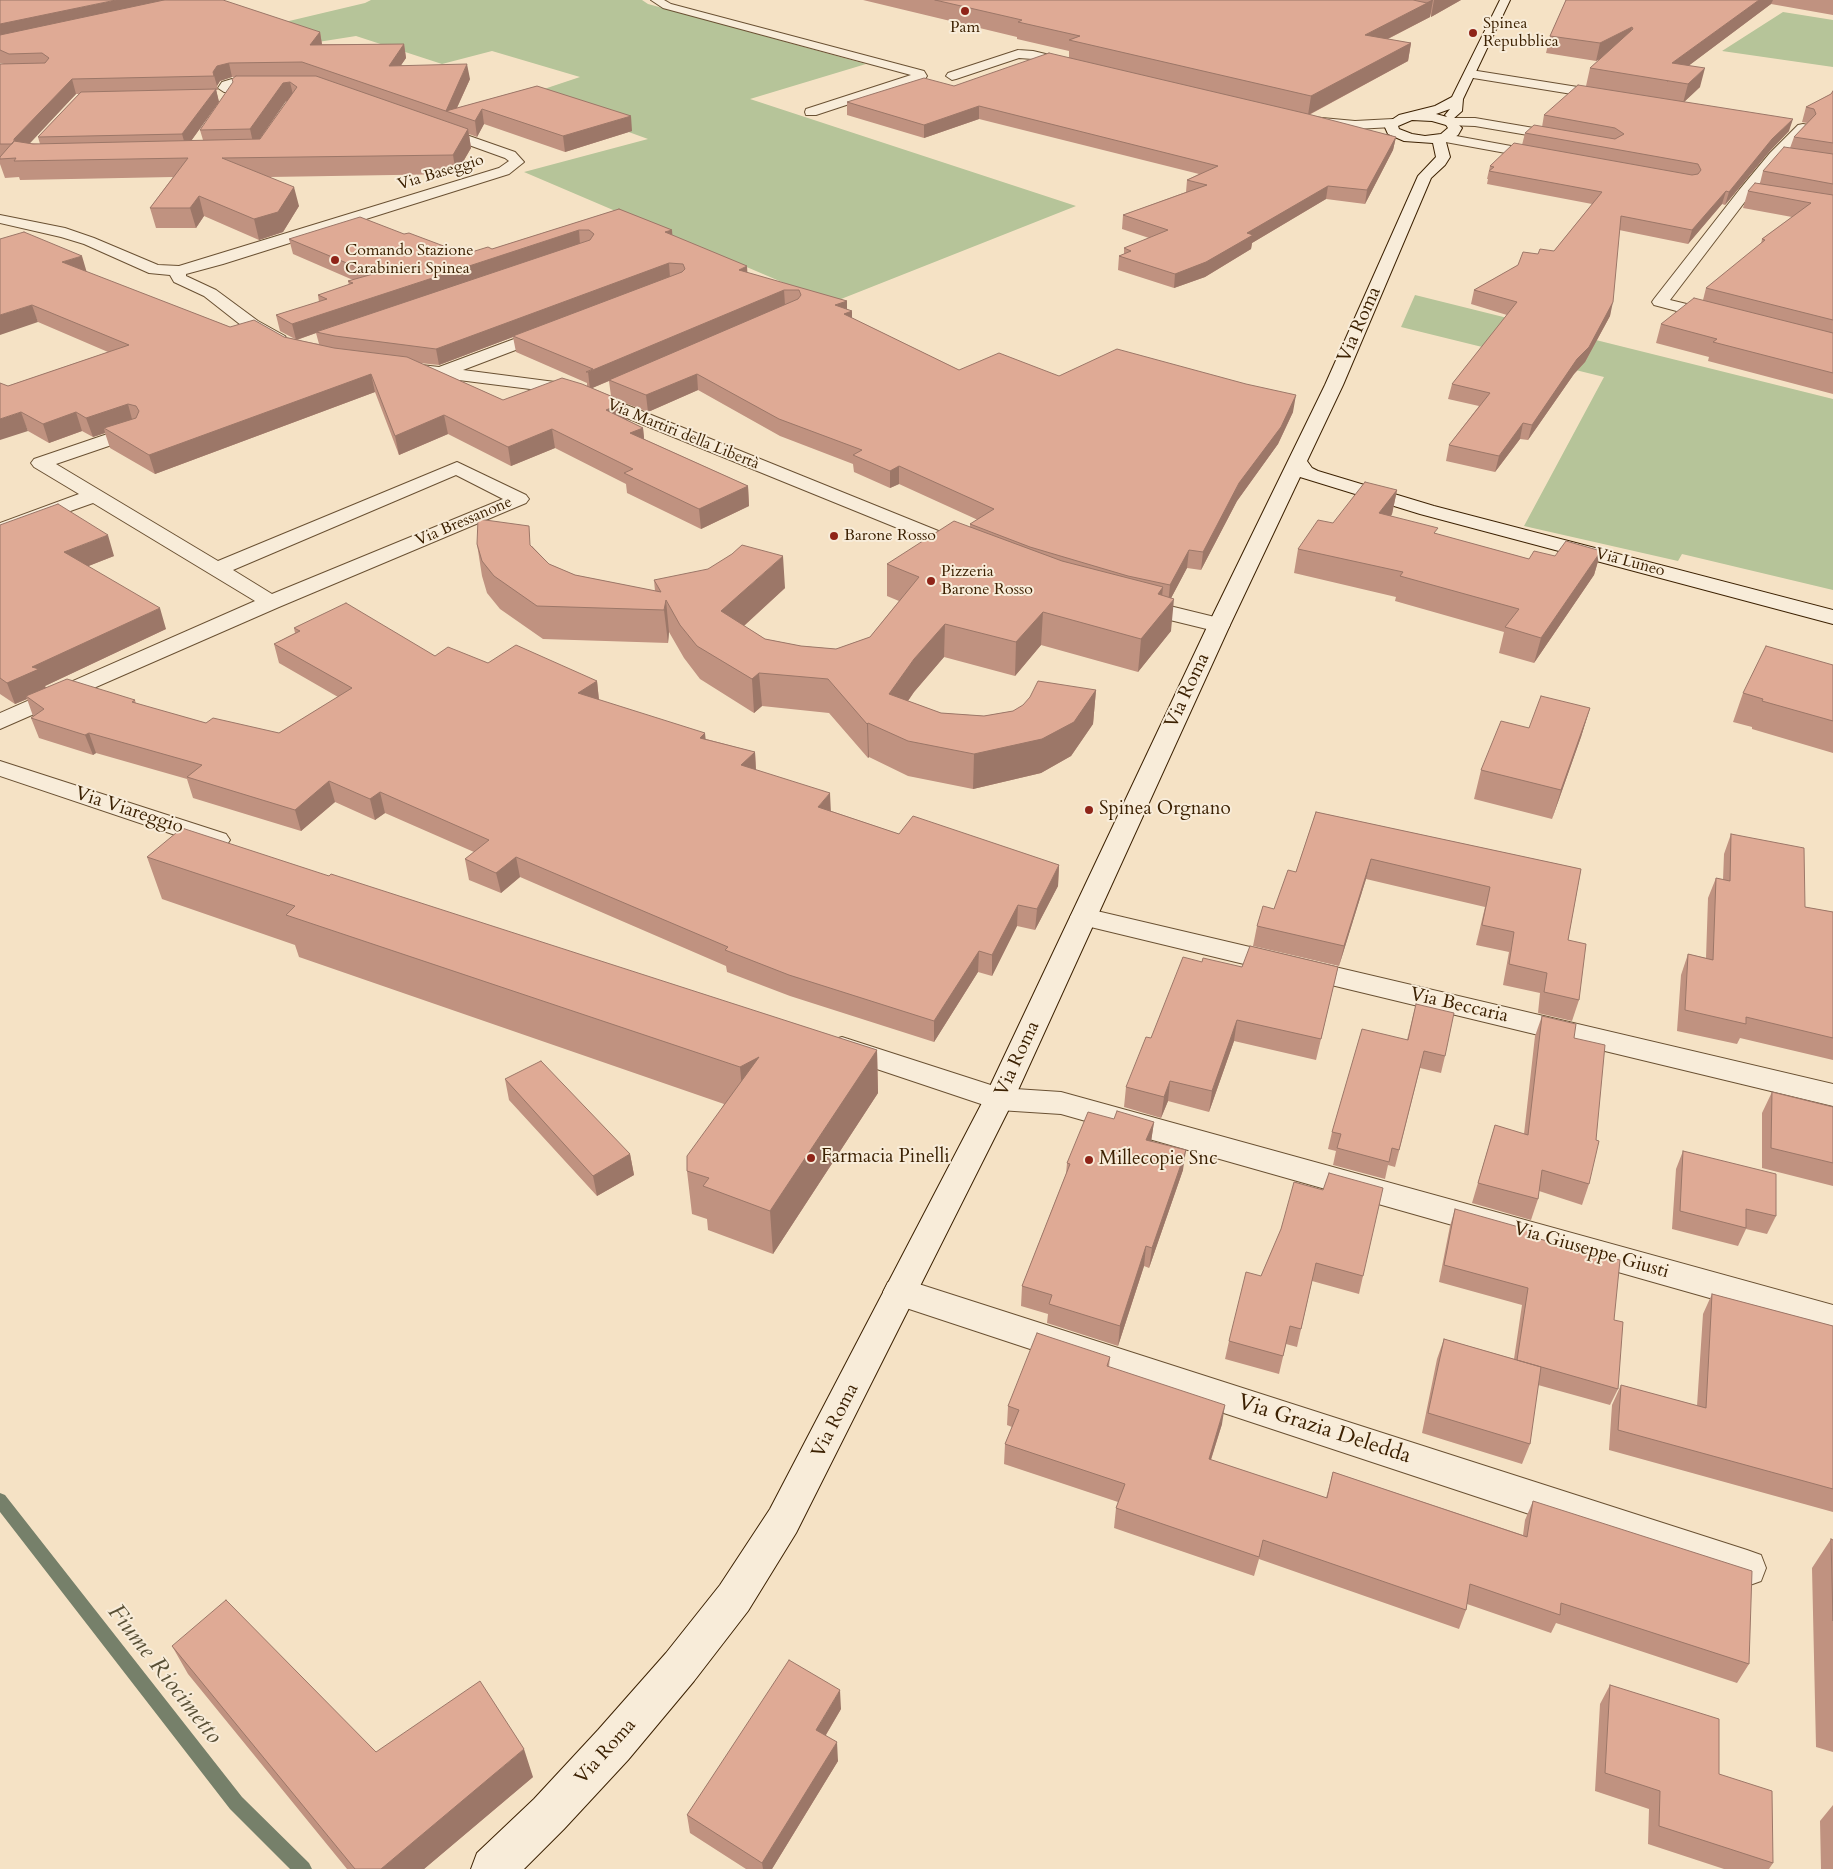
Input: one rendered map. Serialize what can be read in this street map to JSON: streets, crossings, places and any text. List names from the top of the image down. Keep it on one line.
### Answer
{"streets":{"street":["Via Baseggio","Via Roma","Via Martiri della Libertà","Via Bressanone","Via Luneo","Via Viareggio","Via Beccaria","Via Giuseppe Giusti","Via Grazia Deledda"]},"crossings":[["Via Roma","Via Luneo"],["Via Roma","Via Beccaria"],["Via Roma","Via Giuseppe Giusti"],["Via Roma","Via Grazia Deledda"]],"water":["Fiume Riocimetto"],"places":["Pam","Spinea Repubblica","Comando Stazione Carabinieri Spinea","Barone Rosso","Pizzeria Barone Rosso","Spinea Orgnano","Farmacia Pinelli","Millecopie Snc"]}
